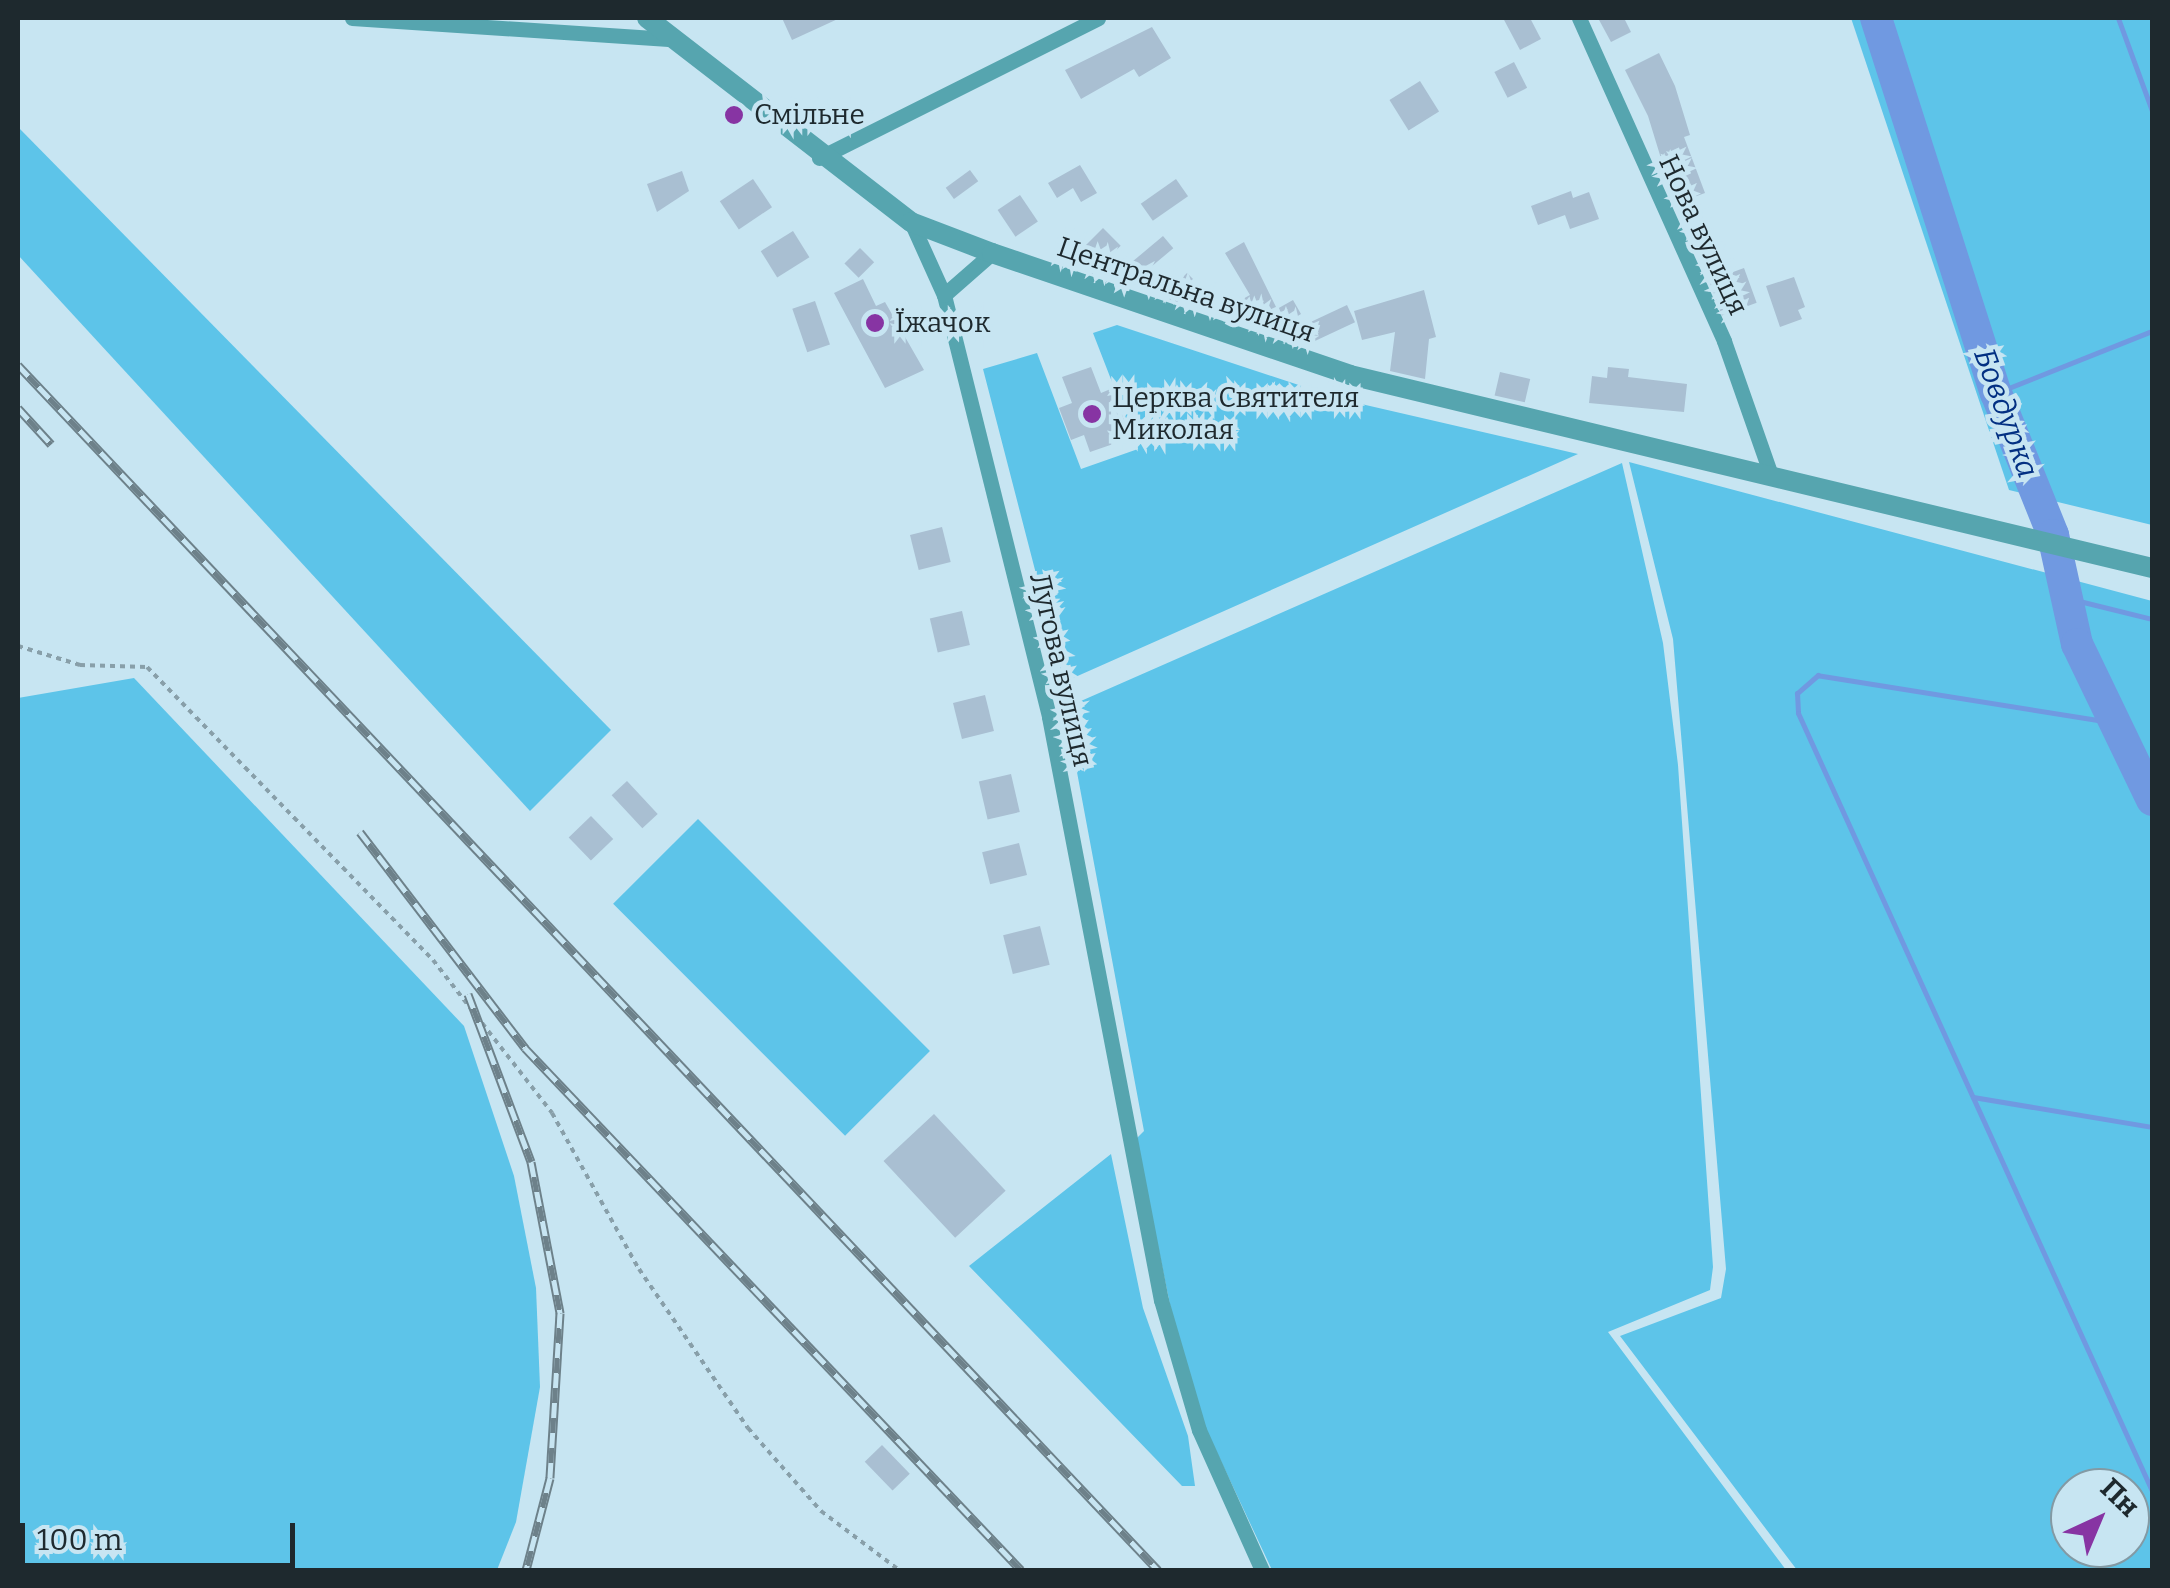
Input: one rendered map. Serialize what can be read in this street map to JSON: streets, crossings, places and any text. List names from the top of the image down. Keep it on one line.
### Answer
{"streets":{"street":["Нова вулиця","Центральна вулиця","Лугова вулиця"]},"crossings":[["Нова вулиця","Центральна вулиця"],["Центральна вулиця","Лугова вулиця"]],"water":["Бовдурка"],"places":["Смільне","Їжачок","Церква Святителя Миколая"],"scale_bar":"100 m","north":"top right"}
